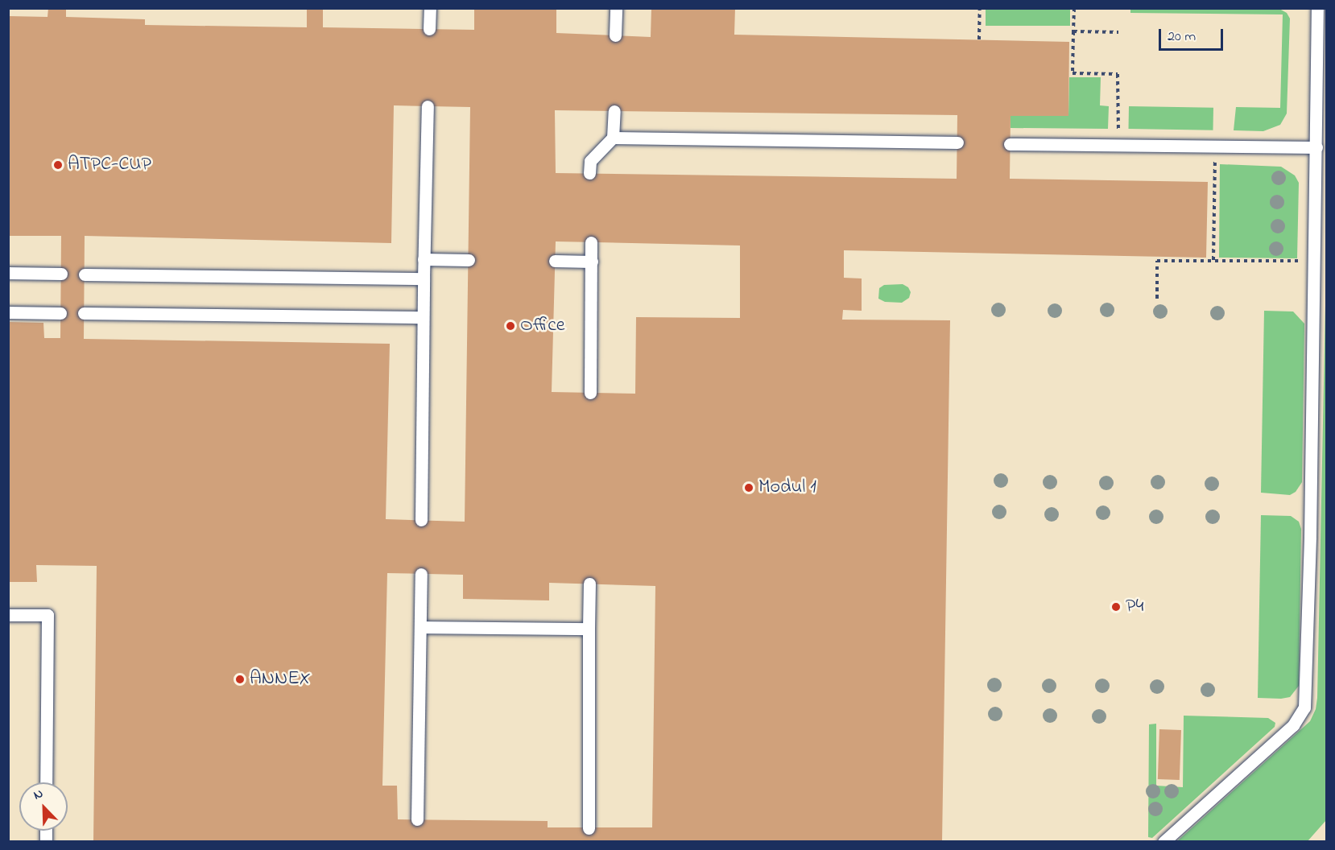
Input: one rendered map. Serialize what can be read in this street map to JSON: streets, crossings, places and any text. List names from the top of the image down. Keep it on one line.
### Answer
{"places":["ATPC-CUP","Office","Modul 1","P4","ANNEX"],"scale_bar":"20 m","north":"top left"}
